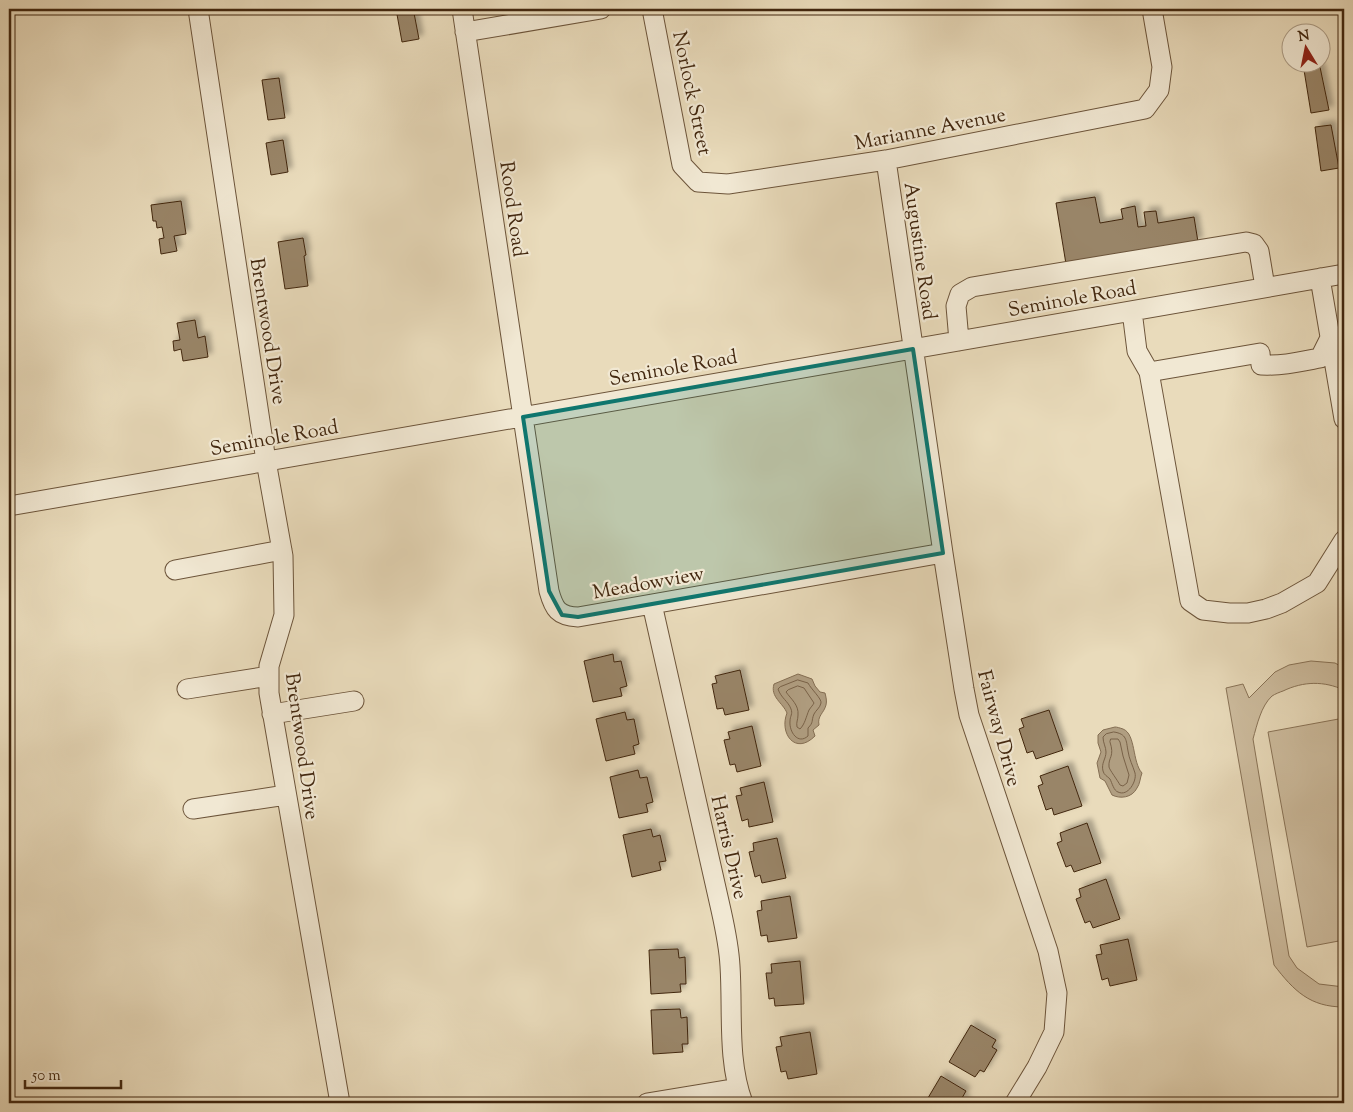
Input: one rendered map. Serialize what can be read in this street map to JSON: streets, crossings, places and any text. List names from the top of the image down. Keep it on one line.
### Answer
{"streets":{"street":["Norlock Street","Marianne Avenue","Rood Road","Augustine Road","Seminole Road","Brentwood Drive","Meadowview","Fairway Drive","Harris Drive"]},"crossings":[["Norlock Street","Marianne Avenue"],["Marianne Avenue","Augustine Road"],["Rood Road","Seminole Road"],["Rood Road","Meadowview"],["Augustine Road","Seminole Road"],["Augustine Road","Fairway Drive"],["Seminole Road","Brentwood Drive"],["Seminole Road","Meadowview"],["Seminole Road","Fairway Drive"],["Meadowview","Fairway Drive"],["Meadowview","Harris Drive"]],"scale_bar":"50 m","north":"top"}
